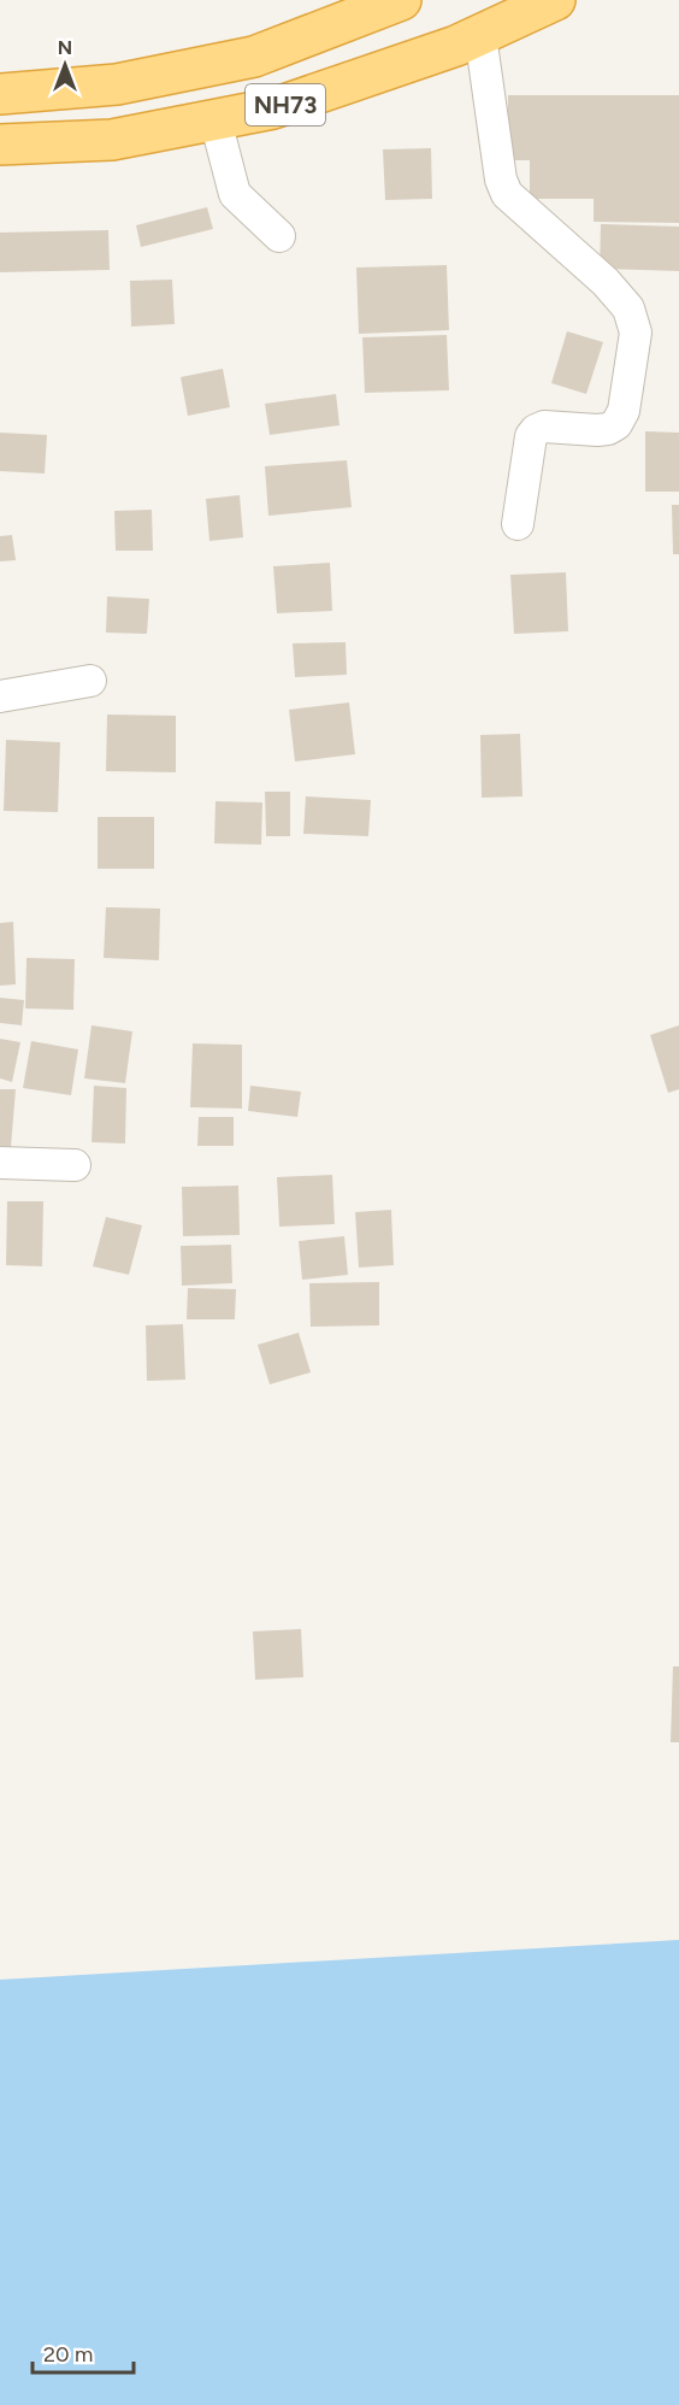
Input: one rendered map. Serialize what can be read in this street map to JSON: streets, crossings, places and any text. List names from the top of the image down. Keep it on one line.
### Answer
{"streets":{"highway":["NH73"]},"scale_bar":"20 m","north":"top"}
